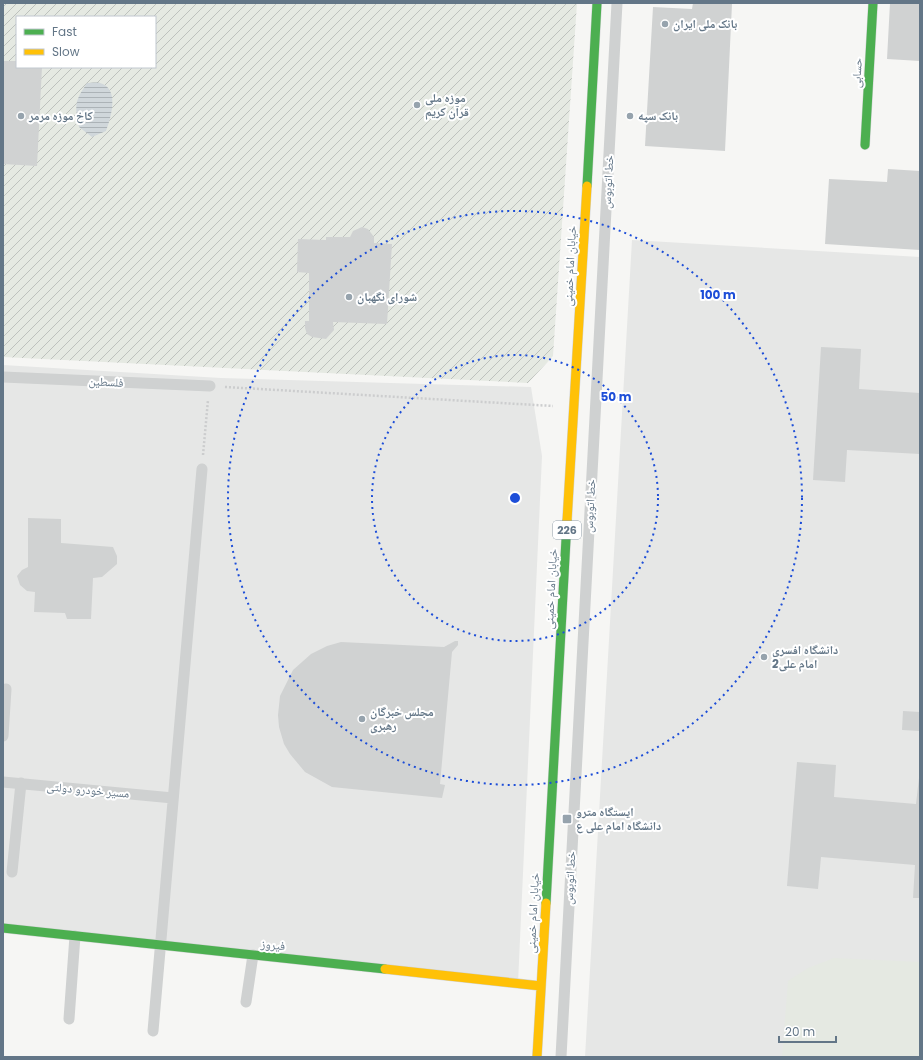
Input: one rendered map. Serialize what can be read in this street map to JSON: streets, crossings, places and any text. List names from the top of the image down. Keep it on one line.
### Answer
{"streets":{"main road":["حسابی","خیابان امام خمینی","226","فیروز"],"lane":["خط اتوبوس","فلسطین","مسیر خودرو دولتی"]},"crossings":[["خیابان امام خمینی","فیروز"]],"places":{"other":["بانک ملی ایران","موزه ملی قرآن کریم","کاخ موزه مرمر","بانک سپه","شورای نگهبان","دانشگاه افسری امام علی2","مجلس خبرگان رهبری"],"transit":["ایستگاه مترو دانشگاه امام علی ع"]},"legend":["Fast","Slow"],"scale_bar":"20 m","rings":["100 m","50 m"]}
